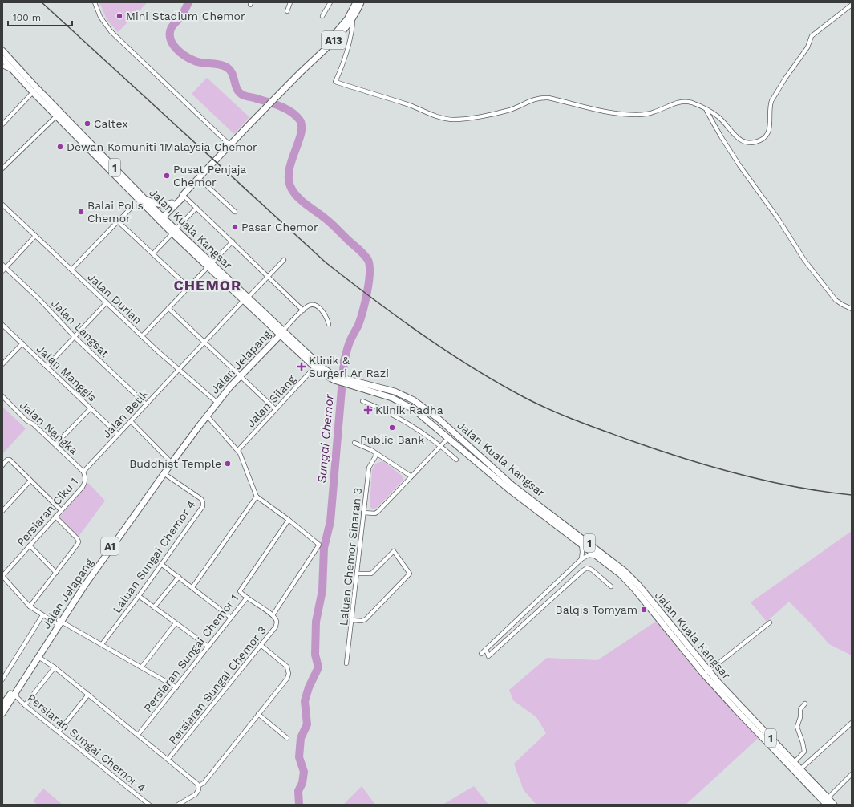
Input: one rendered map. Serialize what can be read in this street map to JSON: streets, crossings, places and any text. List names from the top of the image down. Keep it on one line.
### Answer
{"streets":{"main road":["A13","1","Jalan Kuala Kangsar","Jalan Jelapang","A1"],"street":["Jalan Durian","Jalan Langsat","Jalan Manggis","Jalan Silang","Jalan Betik","Jalan Nangka","Persiaran Ciku 1","Laluan Sungai Chemor 4","Laluan Chemor Sinaran 3","Persiaran Sungai Chemor 1","Persiaran Sungai Chemor 3","Persiaran Sungai Chemor 4"]},"crossings":[["Jalan Kuala Kangsar","Jalan Jelapang"],["Jalan Kuala Kangsar","Jalan Silang"],["Jalan Kuala Kangsar","Jalan Betik"],["Jalan Durian","Jalan Jelapang"],["Jalan Durian","Jalan Betik"],["Jalan Langsat","Jalan Betik"],["Jalan Jelapang","Laluan Sungai Chemor 4"],["Jalan Jelapang","Persiaran Sungai Chemor 4"],["Jalan Manggis","Jalan Betik"],["Jalan Betik","Jalan Nangka"],["Jalan Betik","Persiaran Ciku 1"],["Jalan Nangka","Persiaran Ciku 1"],["Persiaran Sungai Chemor 1","Persiaran Sungai Chemor 3"]],"districts":["CHEMOR"],"water":["Sungai Chemor"],"places":{"other":["Mini Stadium Chemor","Caltex","Dewan Komuniti 1Malaysia Chemor","Pusat Penjaja Chemor","Balai Polis Chemor","Pasar Chemor","Public Bank","Buddhist Temple","Balqis Tomyam"],"health":["Klinik & Surgeri Ar Razi","Klinik Radha"]},"scale_bar":"100 m"}
